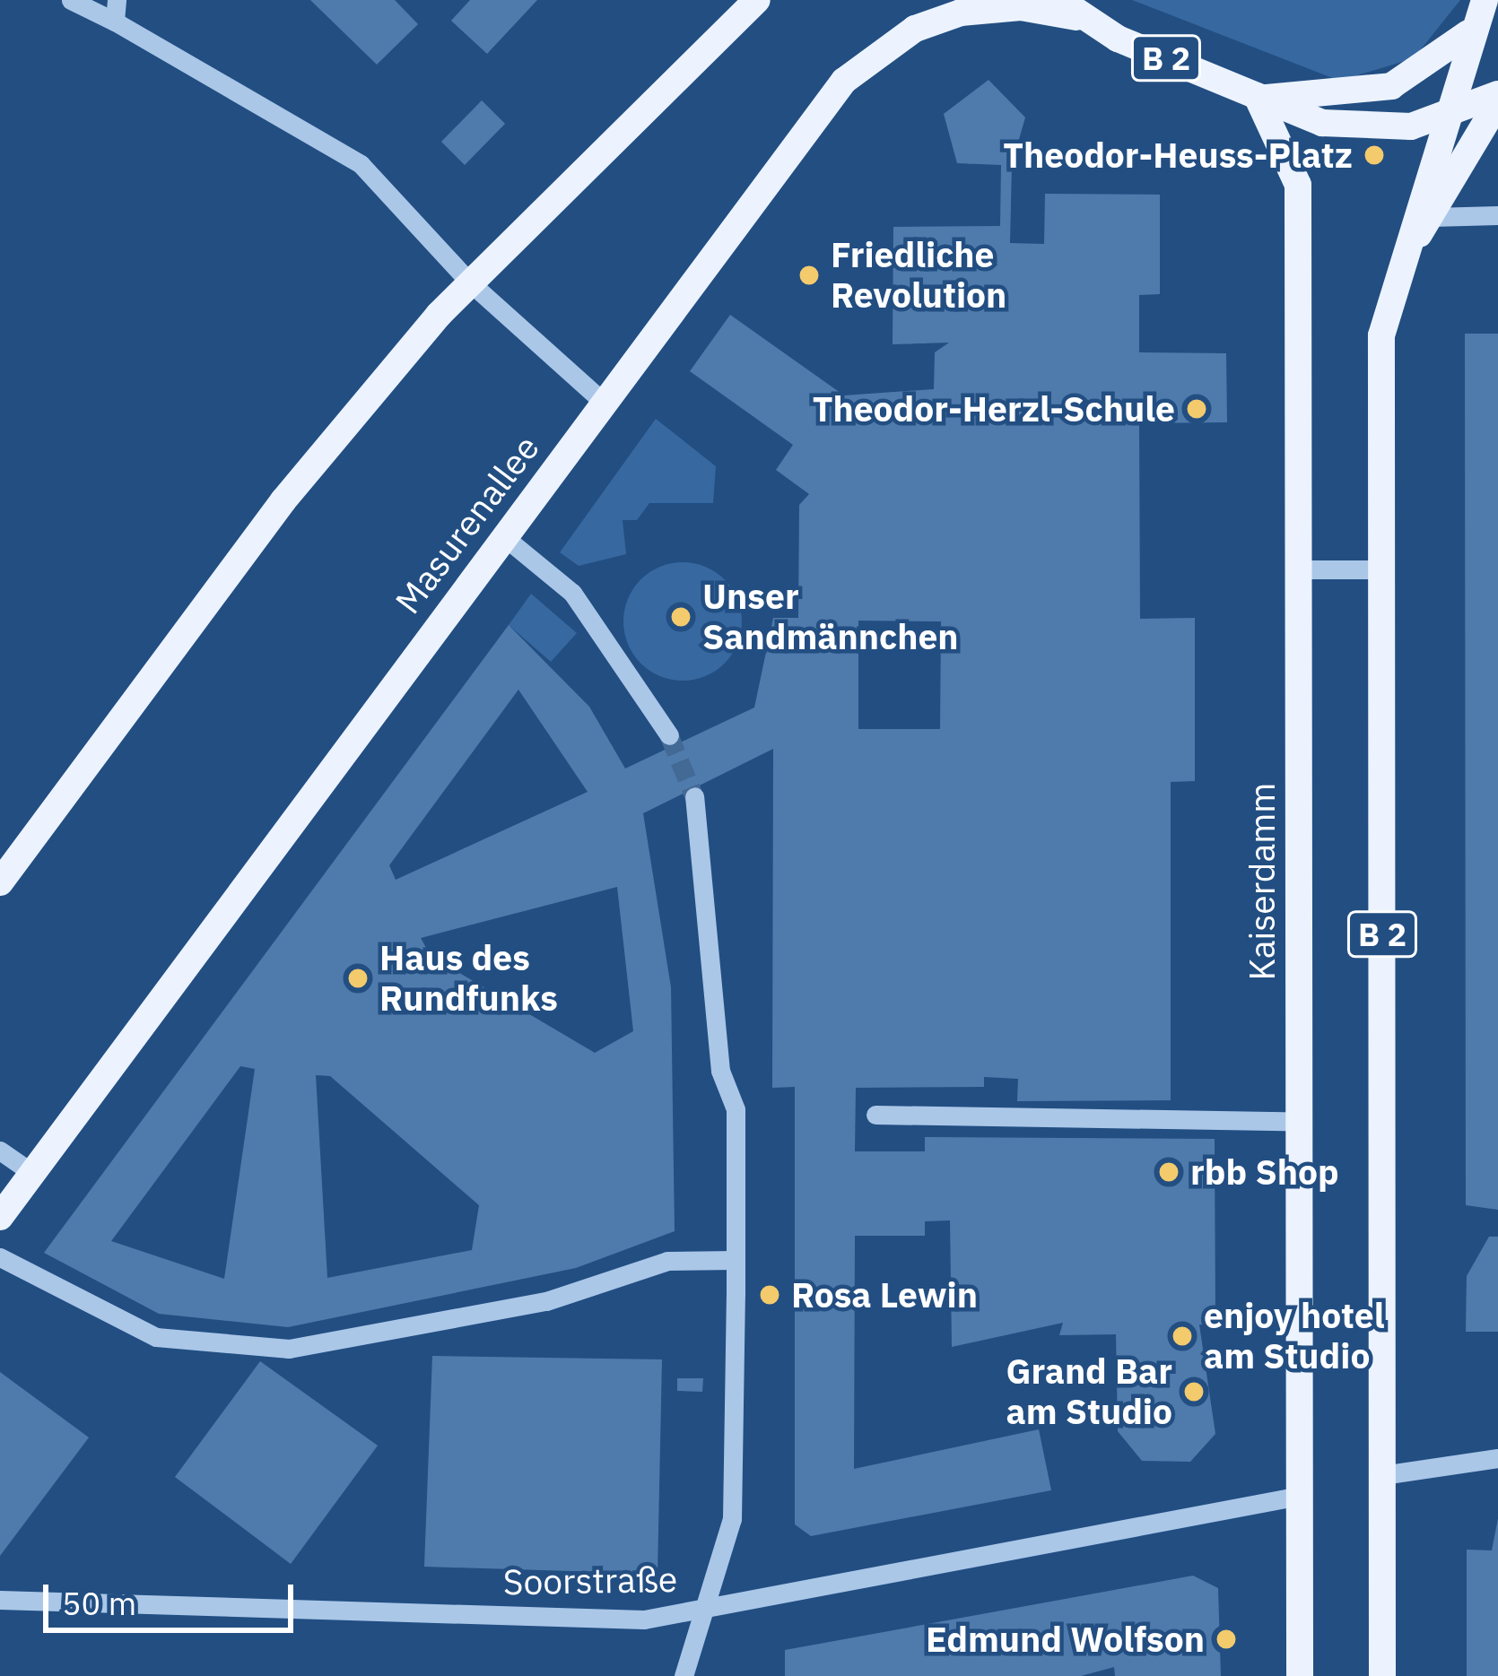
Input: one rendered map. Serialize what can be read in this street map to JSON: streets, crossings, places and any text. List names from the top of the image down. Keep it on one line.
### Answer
{"streets":{"main road":["B 2","Masurenallee","Kaiserdamm"],"street":["Soorstraße"]},"crossings":[["B 2","Masurenallee"],["B 2","Kaiserdamm"],["Kaiserdamm","Soorstraße"]],"places":["Theodor-Heuss-Platz","Friedliche Revolution","Theodor-Herzl-Schule","Unser Sandmännchen","Haus des Rundfunks","rbb Shop","Rosa Lewin","enjoy hotel am Studio","Grand Bar am Studio","Edmund Wolfson"],"scale_bar":"50 m"}
